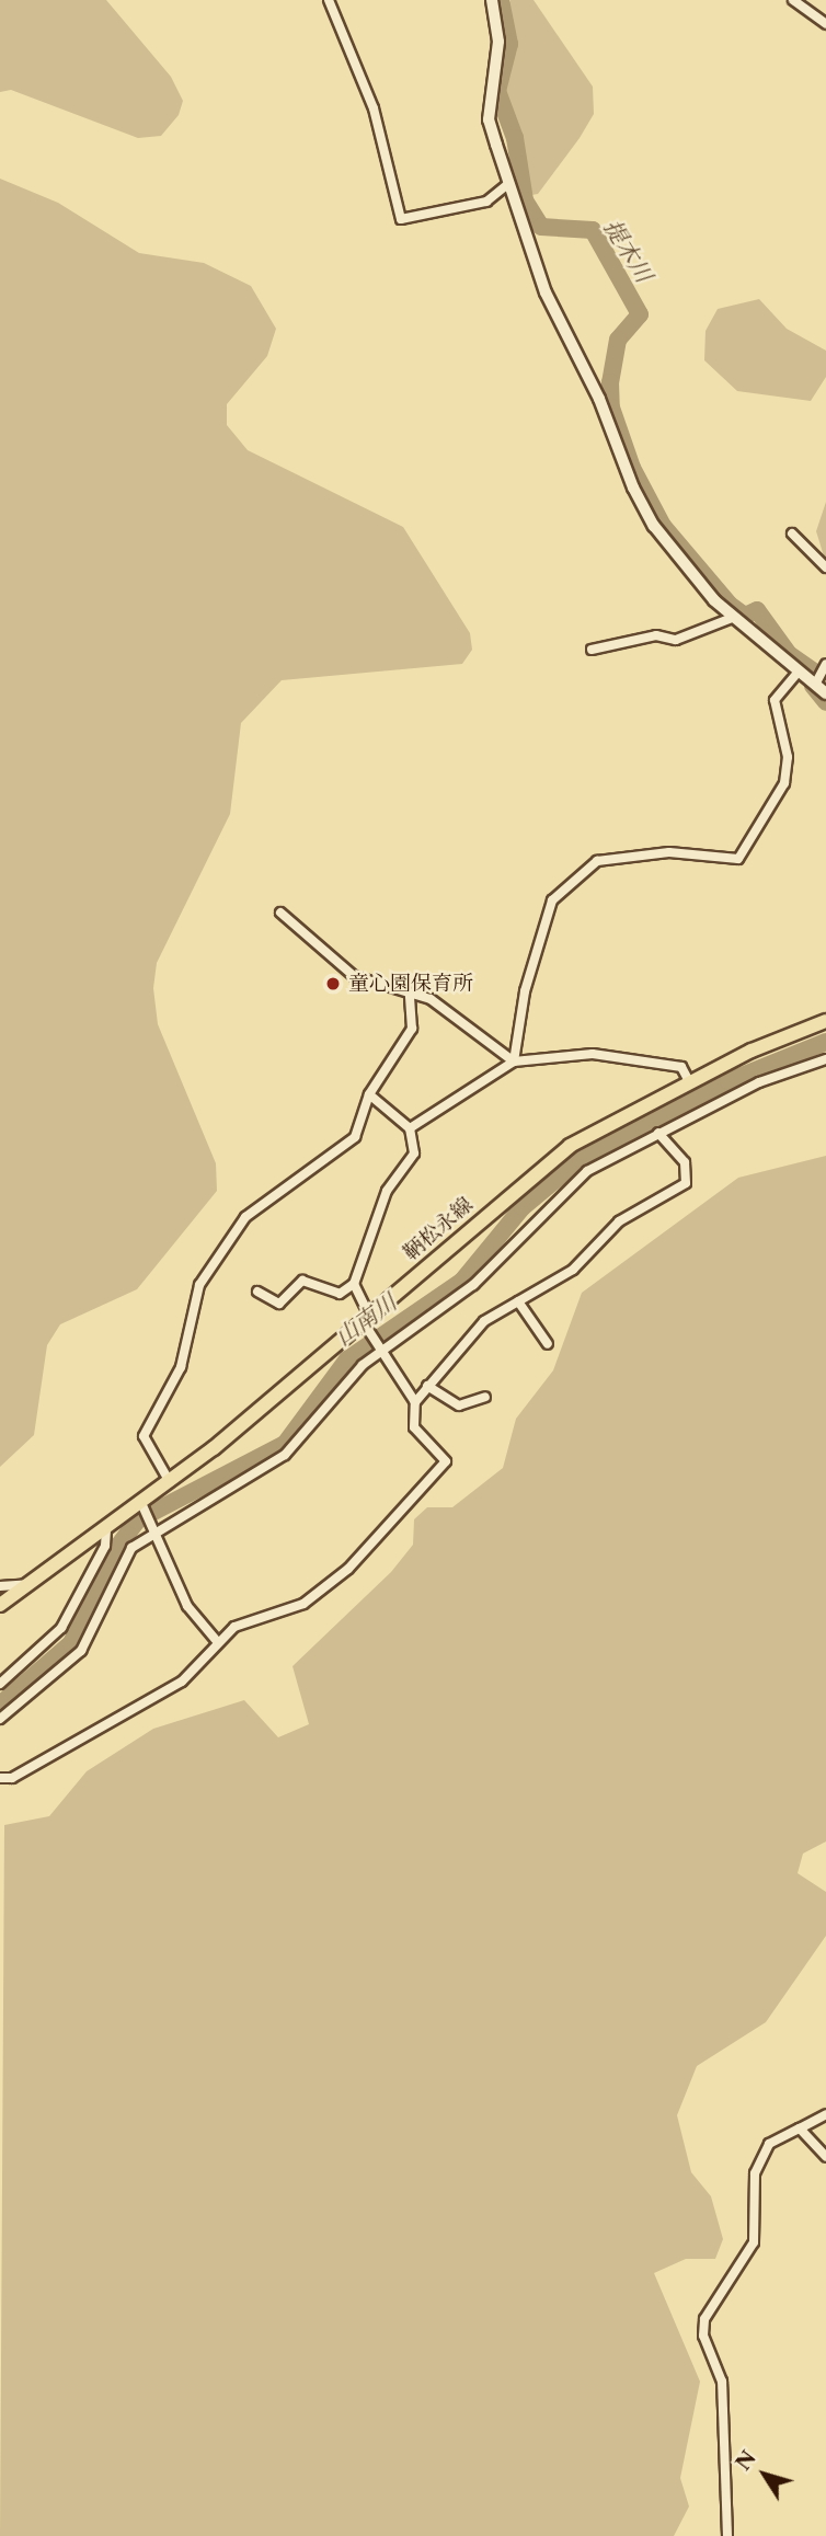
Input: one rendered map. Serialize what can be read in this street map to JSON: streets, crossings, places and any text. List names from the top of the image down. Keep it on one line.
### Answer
{"streets":{"main road":["鞆松永線"]},"water":["提木川","山南川"],"places":["童心園保育所"],"north":"top left"}
